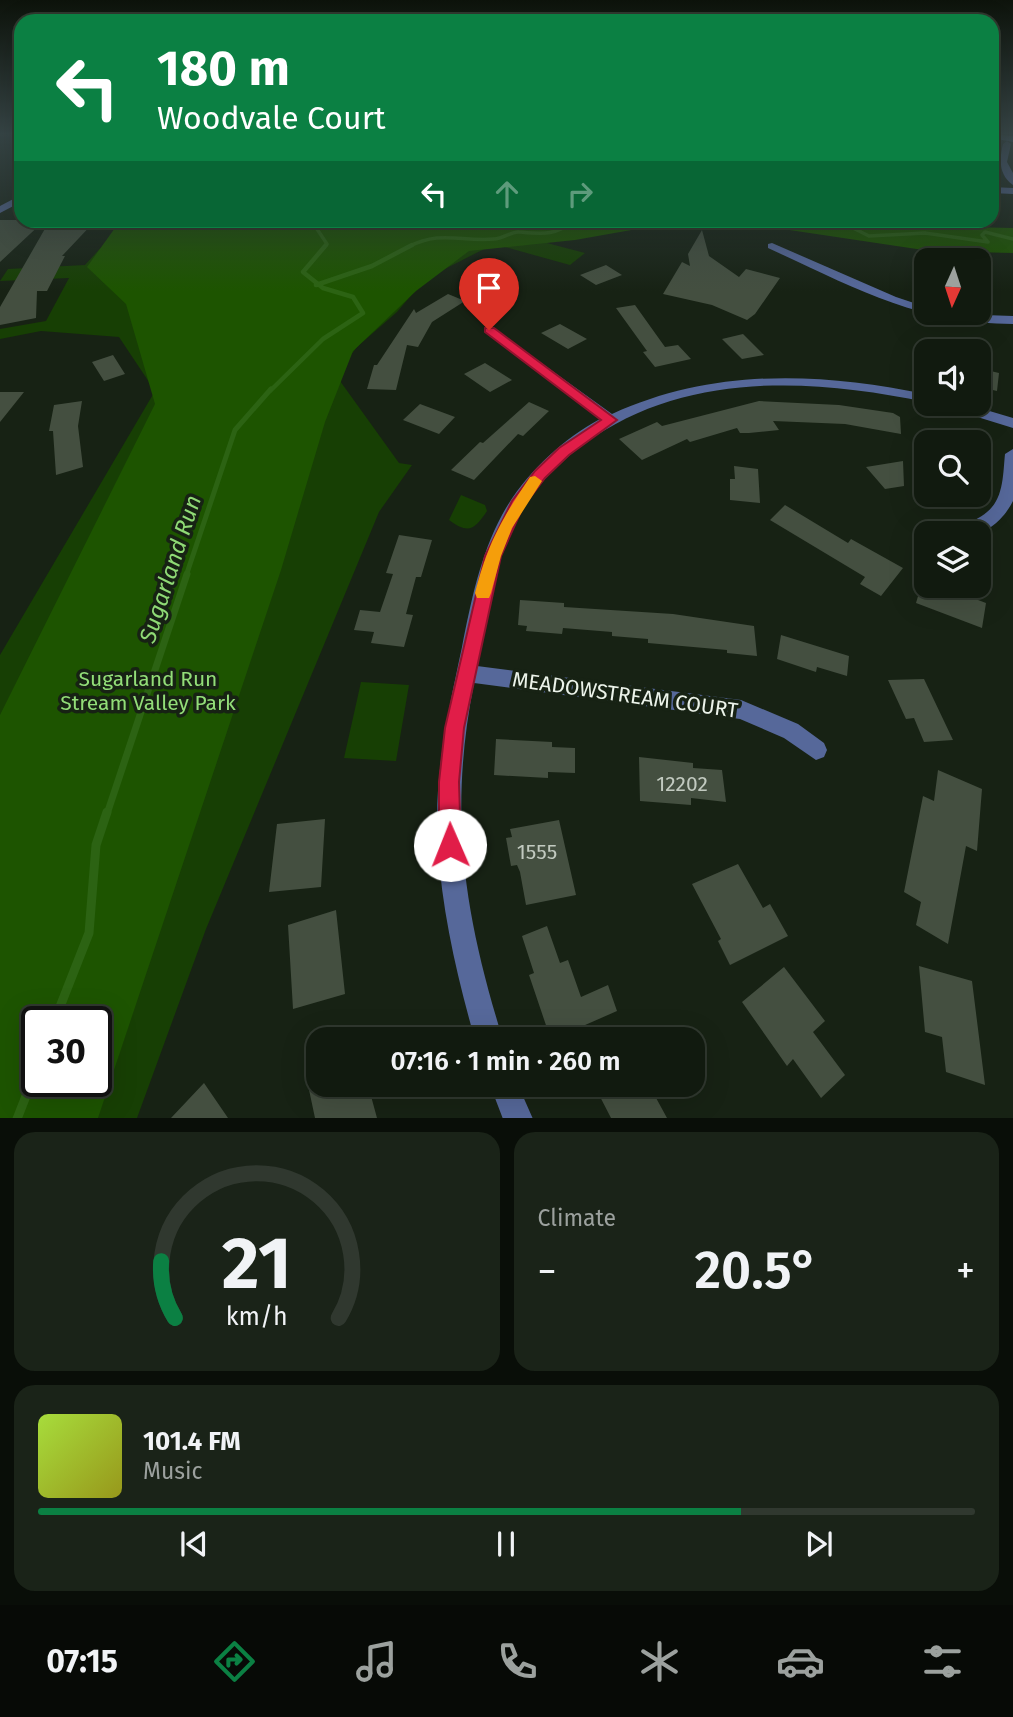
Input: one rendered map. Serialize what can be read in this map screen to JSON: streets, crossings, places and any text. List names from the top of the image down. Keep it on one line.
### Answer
{"streets":{"street":["MEADOWSTREAM COURT"]},"water":["Sugarland Run"],"parks":["Sugarland Run Stream Valley Park"],"house_numbers":["12202","1555"],"north":"bottom","page":{"turn":["180 m","Woodvale Court"],"limit":"30","trip":"07:16 · 1 min · 260 m","tile":"Climate","heat":["−","20.5°","+"],"song":["101.4 FM","Music"],"tabs":"07:15","gauge":["21","km/h"]}}
